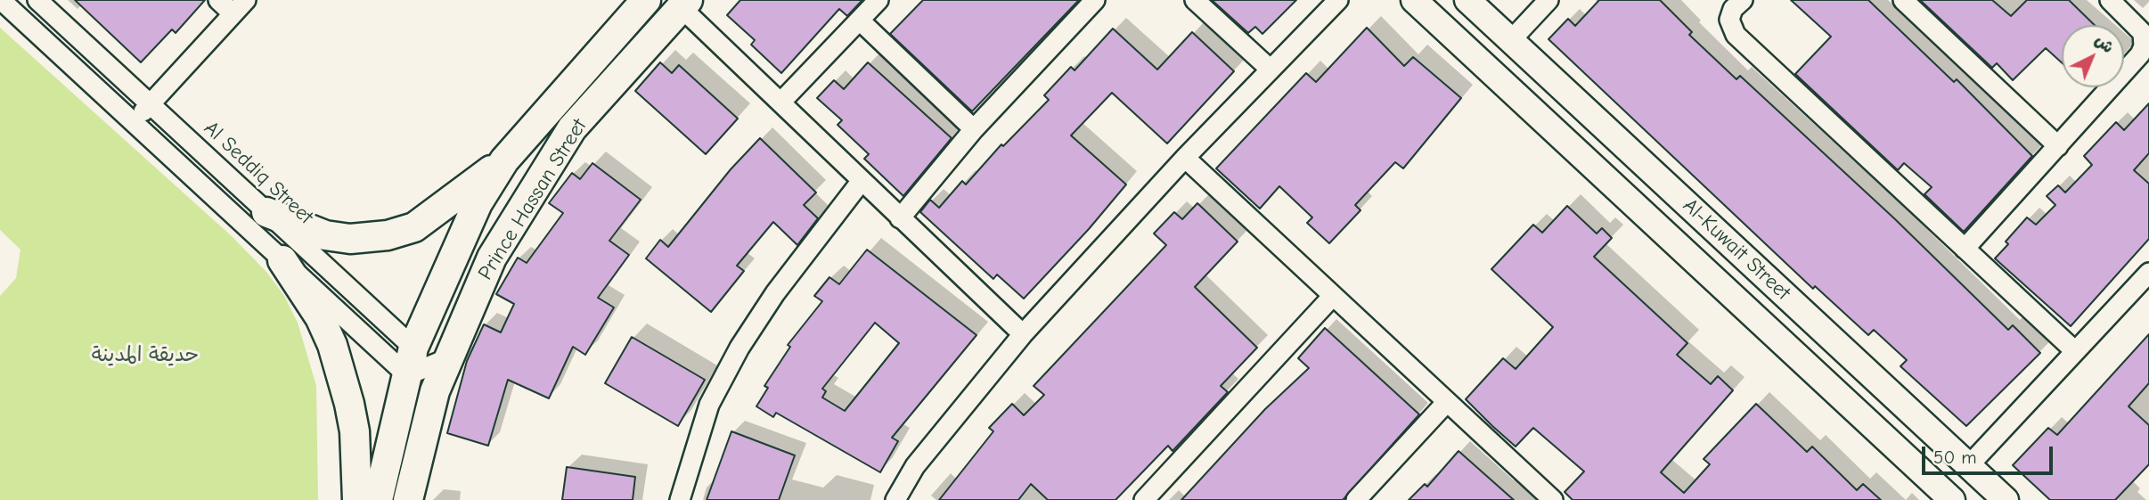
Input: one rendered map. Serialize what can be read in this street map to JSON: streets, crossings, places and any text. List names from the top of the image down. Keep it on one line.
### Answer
{"streets":{"main road":["Prince Hassan Street","Al-Kuwait Street"],"street":["Al Seddiq Street"]},"crossings":[["Al Seddiq Street","Prince Hassan Street"]],"parks":["حديقة المدينة"],"scale_bar":"50 m","north":"top right"}
